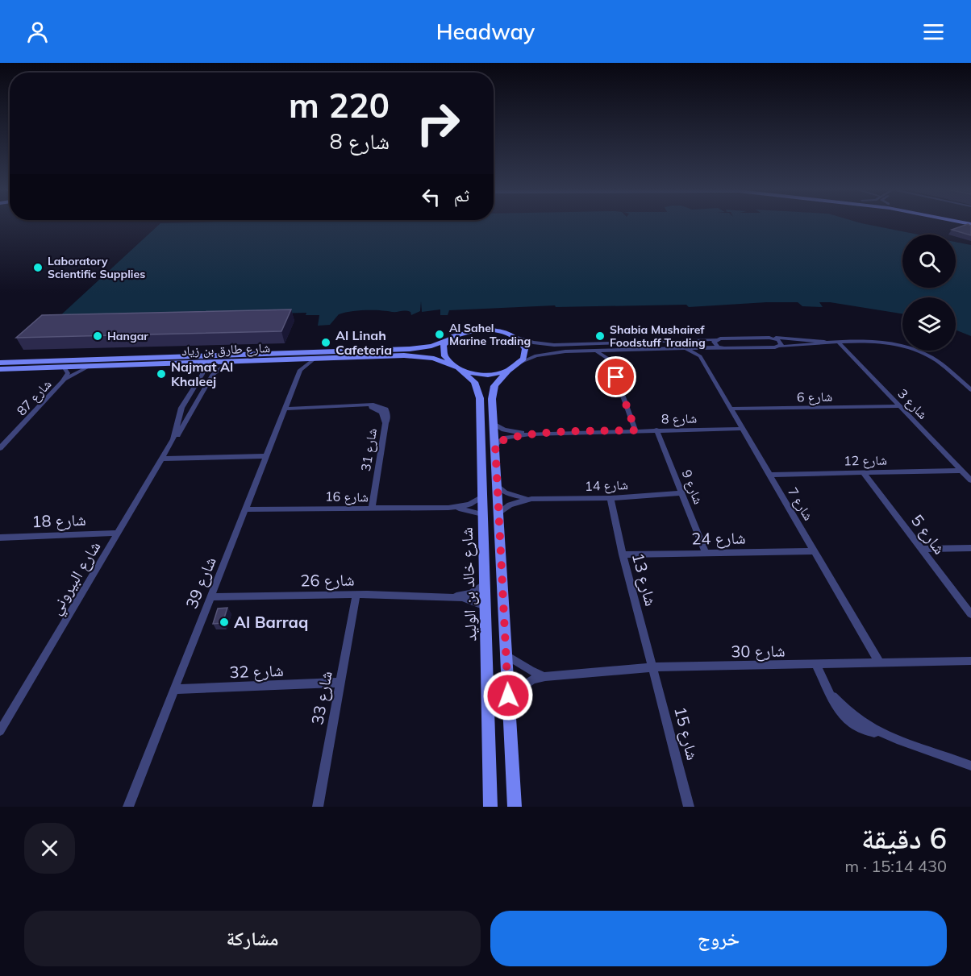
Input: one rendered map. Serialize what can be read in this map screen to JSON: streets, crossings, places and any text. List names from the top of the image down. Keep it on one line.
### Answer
{"streets":{"main road":["شارع طارق بن زياد","شارع خالد بن الوليد"],"street":["شارع 6","شارع 87","شارع 3","شارع 8","شارع 31","شارع 12","شارع 14","شارع 9","شارع 16","شارع 7","شارع 18","شارع 5","شارع 24","شارع البيروني","شارع 13","شارع 26","شارع 39","شارع 30","شارع 32","شارع 33","شارع 15"]},"crossings":[["شارع طارق بن زياد","شارع 87"],["شارع طارق بن زياد","شارع البيروني"],["شارع طارق بن زياد","شارع خالد بن الوليد"],["شارع 6","شارع 3"],["شارع 6","شارع 7"],["شارع 3","شارع 12"],["شارع 8","شارع 9"],["شارع 8","شارع 7"],["شارع 31","شارع 16"],["شارع 31","شارع 39"],["شارع 12","شارع 7"],["شارع 12","شارع 5"],["شارع 14","شارع 9"],["شارع 14","شارع 13"],["شارع 9","شارع 24"],["شارع 16","شارع 39"],["شارع 16","شارع خالد بن الوليد"],["شارع 7","شارع 24"],["شارع 7","شارع 30"],["شارع 18","شارع البيروني"],["شارع 24","شارع 13"],["شارع 13","شارع 30"],["شارع 13","شارع 15"],["شارع 26","شارع 39"],["شارع 26","شارع خالد بن الوليد"],["شارع 26","شارع 33"],["شارع 39","شارع 32"],["شارع 30","شارع 15"],["شارع 32","شارع 33"]],"places":["Laboratory Scientific Supplies","Al Sahel Marine Trading","Hangar","Shabia Mushairef Foodstuff Trading","Al Linah Cafeteria","Najmat Al Khaleej","Al Barraq"],"page":{"header":"Headway","turn":["220 m","شارع 8"],"then":"ثم","heading":["6 دقيقة","430 m · 15:14"],"buttons":["خروج","مشاركة"]}}
